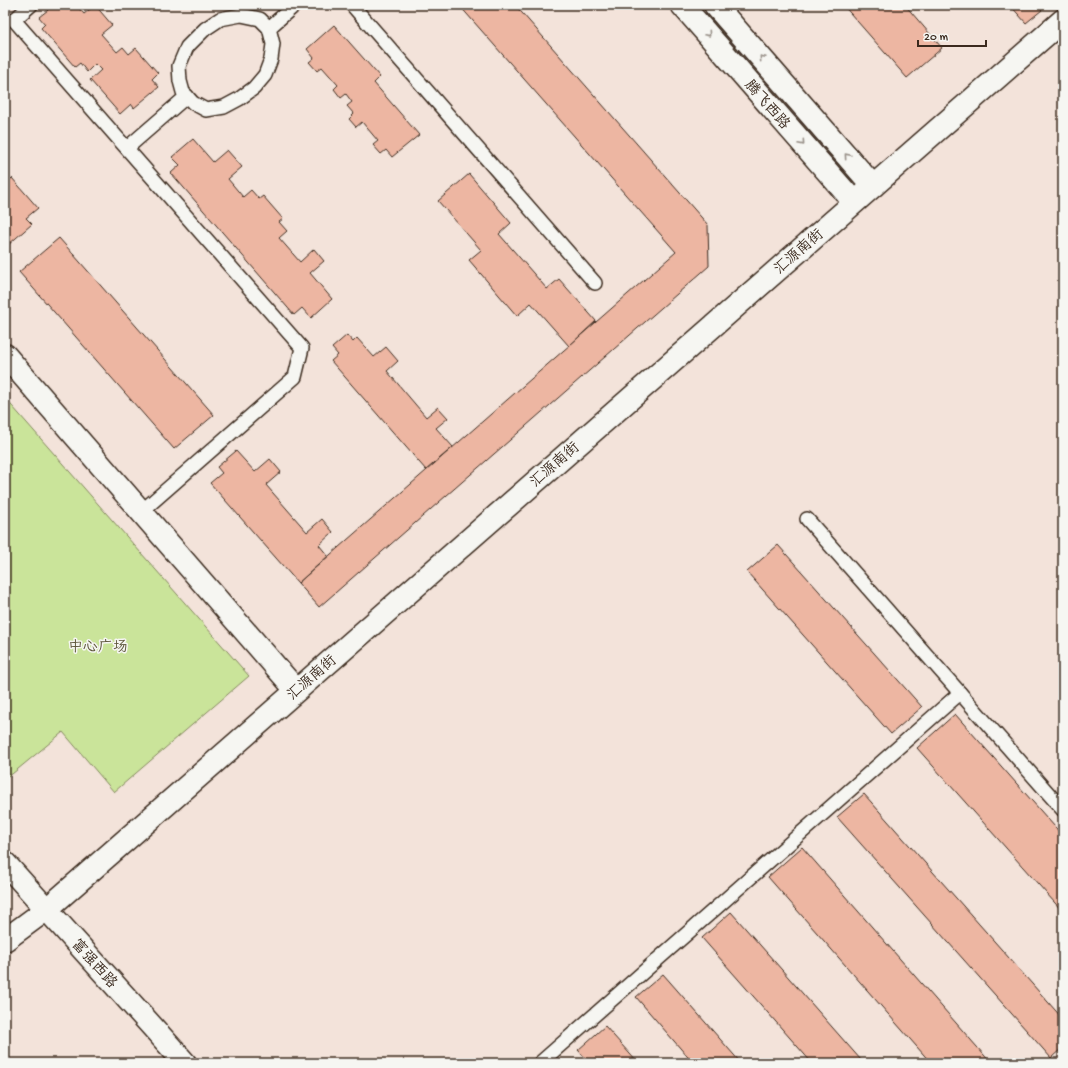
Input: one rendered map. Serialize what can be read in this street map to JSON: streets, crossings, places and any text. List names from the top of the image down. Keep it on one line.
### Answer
{"streets":{"street":["腾飞西路","汇源南街","富强西路"]},"crossings":[["腾飞西路","汇源南街"],["汇源南街","富强西路"]],"parks":["中心广场"],"scale_bar":"20 m"}
